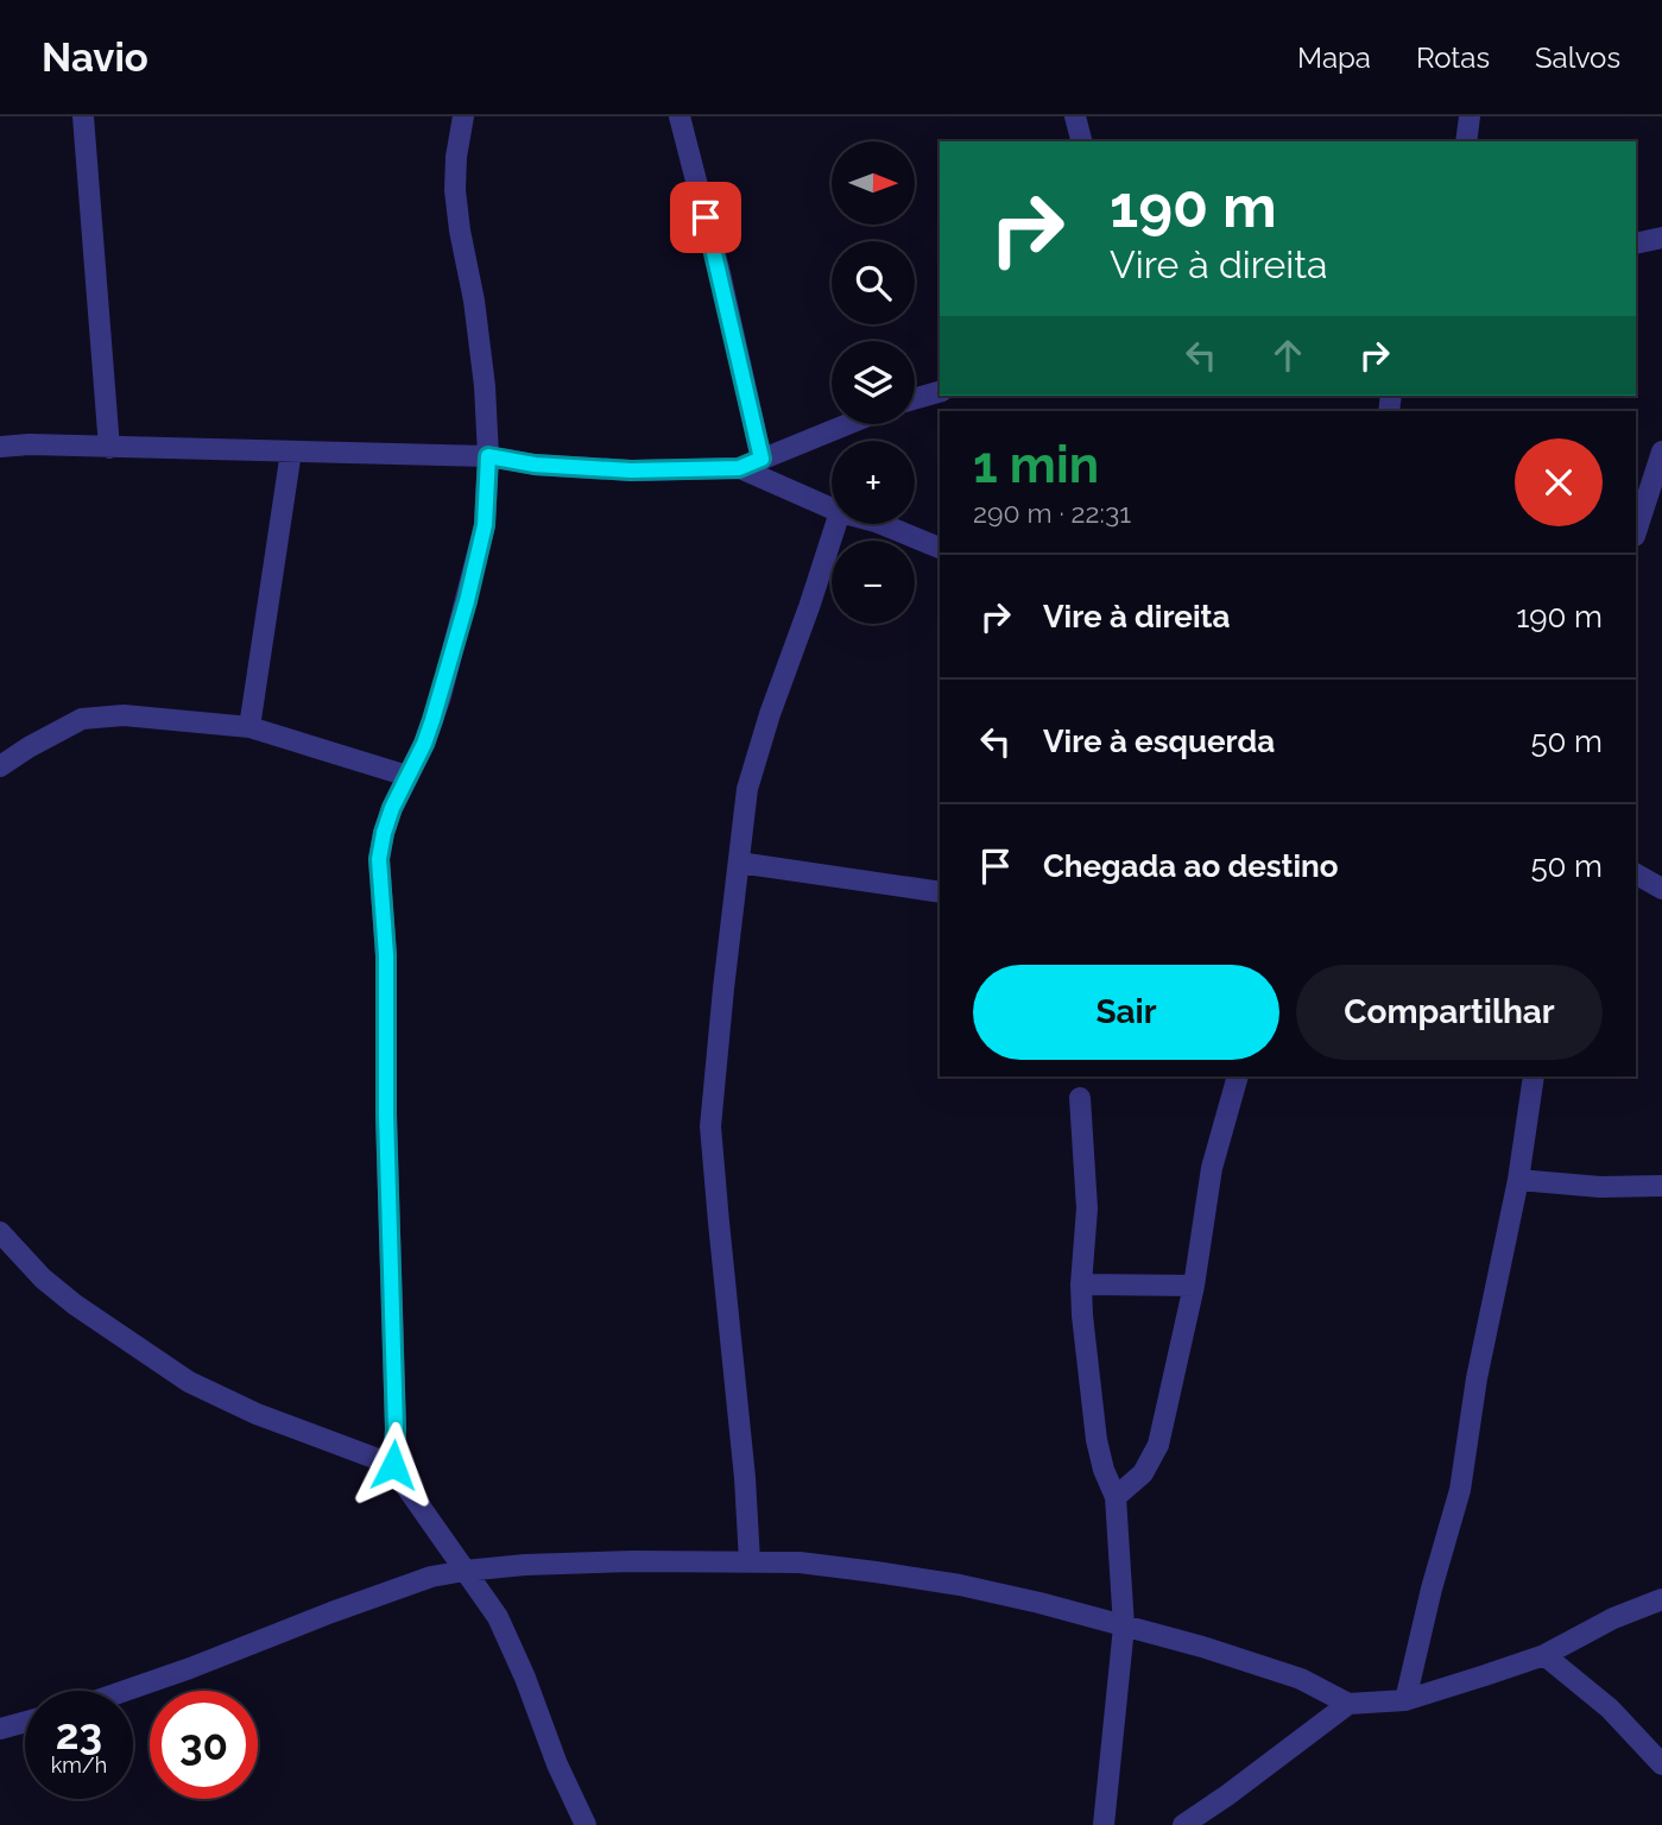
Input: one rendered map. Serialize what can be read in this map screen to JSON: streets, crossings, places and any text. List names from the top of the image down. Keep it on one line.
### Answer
{"north":"right","page":{"header":"Navio","nav":["Mapa","Rotas","Salvos"],"map_buttons":["+","−"],"turn":["190 m","Vire à direita"],"heading":["1 min","290 m · 22:31"],"list":[{"name":"Vire à direita","value":"190 m"},{"name":"Vire à esquerda","value":"50 m"},{"name":"Chegada ao destino","value":"50 m"}],"buttons":["Sair","Compartilhar"],"speed":"23 km/h","limit":"30"}}
